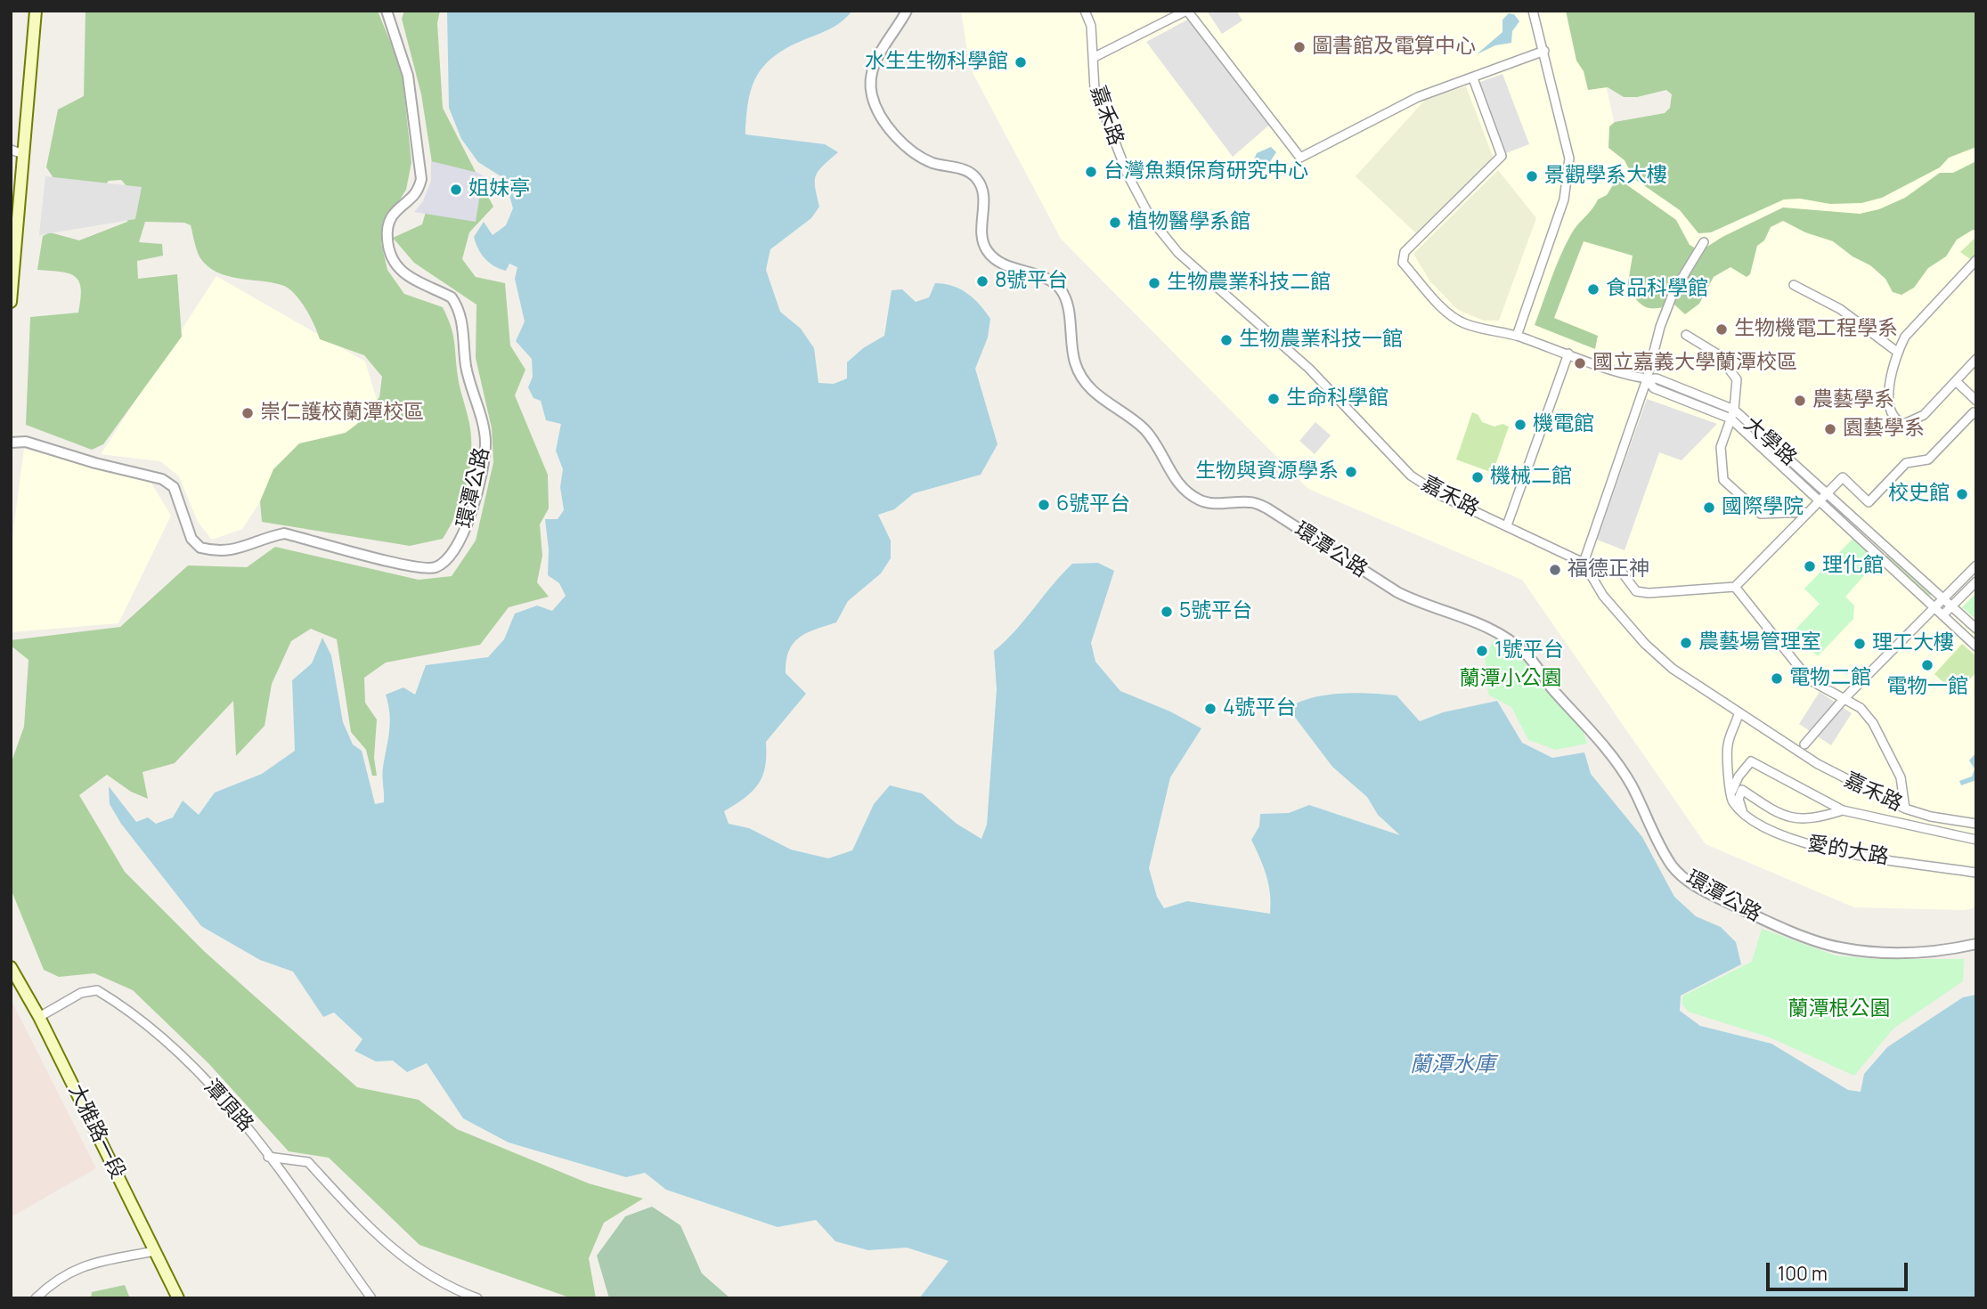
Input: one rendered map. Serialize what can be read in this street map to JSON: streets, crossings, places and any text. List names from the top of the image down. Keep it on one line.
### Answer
{"streets":{"main road":["大雅路一段"],"street":["嘉禾路","大學路","環潭公路","愛的大路","潭頂路"]},"crossings":[["潭頂路","大雅路一段"]],"water":["蘭潭水庫"],"parks":["蘭潭小公園","蘭潭根公園"],"places":["圖書館及電算中心","水生生物科學館","台灣魚類保育研究中心","景觀學系大樓","姐妹亭","植物醫學系館","8號平台","生物農業科技二館","食品科學館","生物機電工程學系","生物農業科技一館","國立嘉義大學蘭潭校區","生命科學館","農藝學系","崇仁護校蘭潭校區","機電館","園藝學系","生物與資源學系","機械二館","校史館","6號平台","國際學院","理化館","福德正神","5號平台","農藝場管理室","理工大樓","1號平台","電物一館","電物二館","4號平台"],"scale_bar":"100 m"}
